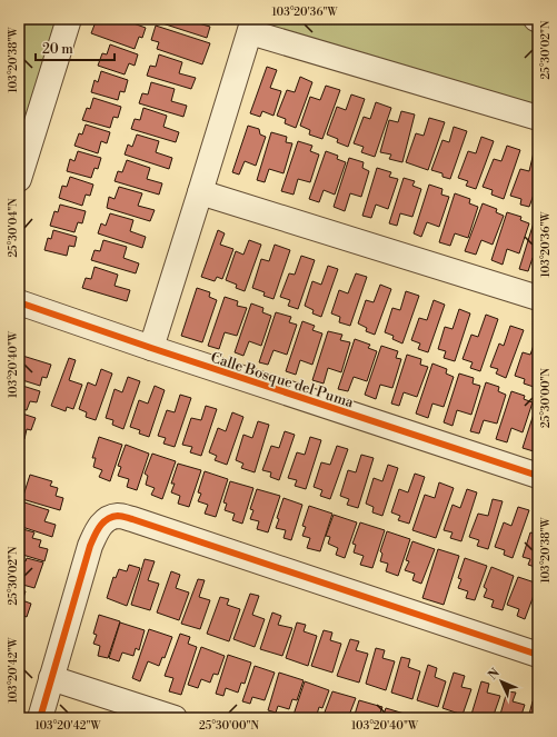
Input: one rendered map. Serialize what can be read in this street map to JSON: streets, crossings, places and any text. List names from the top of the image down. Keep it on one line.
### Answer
{"streets":{"street":["Calle Bosque del Puma"]},"scale_bar":"20 m","north":"top left","coordinates":["103°20'36\"W","25°30'02\"N","103°20'38\"W","25°30'04\"N","103°20'40\"W","25°30'00\"N","103°20'42\"W"]}
